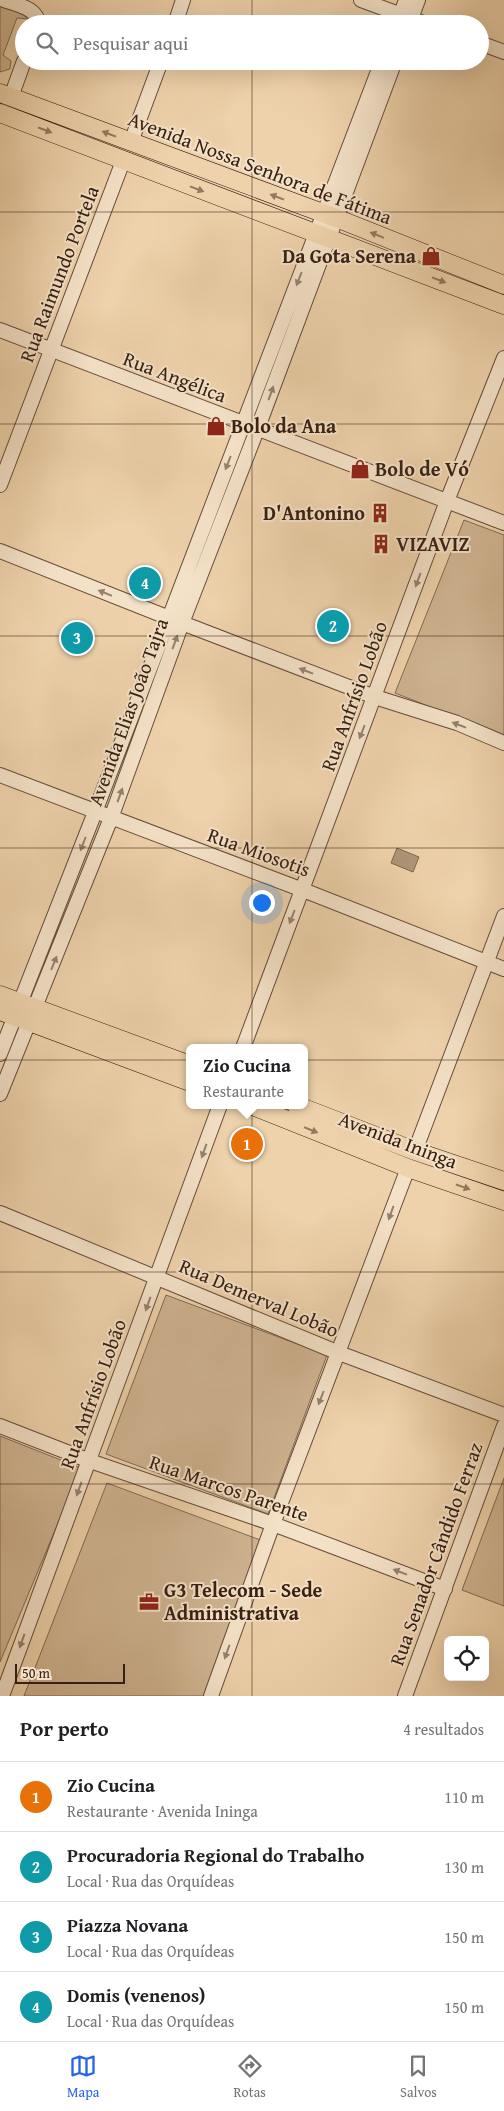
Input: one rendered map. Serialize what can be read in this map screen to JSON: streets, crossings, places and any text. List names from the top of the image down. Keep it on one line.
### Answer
{"streets":{"main road":["Avenida Nossa Senhora de Fátima","Avenida Ininga"],"street":["Rua Raimundo Portela","Rua Angélica","Rua Anfrísio Lobão","Avenida Elias João Tajra","Rua Miosotis","Rua Demerval Lobão","Rua Marcos Parente","Rua Senador Cândido Ferraz"]},"crossings":[["Avenida Nossa Senhora de Fátima","Rua Raimundo Portela"],["Avenida Nossa Senhora de Fátima","Avenida Elias João Tajra"],["Rua Raimundo Portela","Rua Angélica"],["Rua Angélica","Rua Anfrísio Lobão"],["Rua Angélica","Avenida Elias João Tajra"],["Rua Anfrísio Lobão","Rua Miosotis"],["Rua Anfrísio Lobão","Rua Demerval Lobão"],["Rua Anfrísio Lobão","Rua Marcos Parente"],["Avenida Elias João Tajra","Rua Miosotis"],["Rua Marcos Parente","Rua Senador Cândido Ferraz"]],"one_way":["Rua Anfrísio Lobão","Rua Marcos Parente"],"places":{"shop":["Da Gota Serena","Bolo da Ana","Bolo de Vó"],"building":["D'Antonino","VIZAVIZ"],"office":["G3 Telecom - Sede Administrativa"]},"scale_bar":"50 m","page":{"search":"Pesquisar aqui","pins":["4","2","3","1"],"popup":["Zio Cucina","Restaurante"],"scale":"50 m","heading":["Por perto","4 resultados"],"list":[{"mark":"1","name":"Zio Cucina","note":"Restaurante · Avenida Ininga","value":"110 m"},{"mark":"2","name":"Procuradoria Regional do Trabalho","note":"Local · Rua das Orquídeas","value":"130 m"},{"mark":"3","name":"Piazza Novana","note":"Local · Rua das Orquídeas","value":"150 m"},{"mark":"4","name":"Domis (venenos)","note":"Local · Rua das Orquídeas","value":"150 m"}],"nav":["Mapa","Rotas","Salvos"]}}
